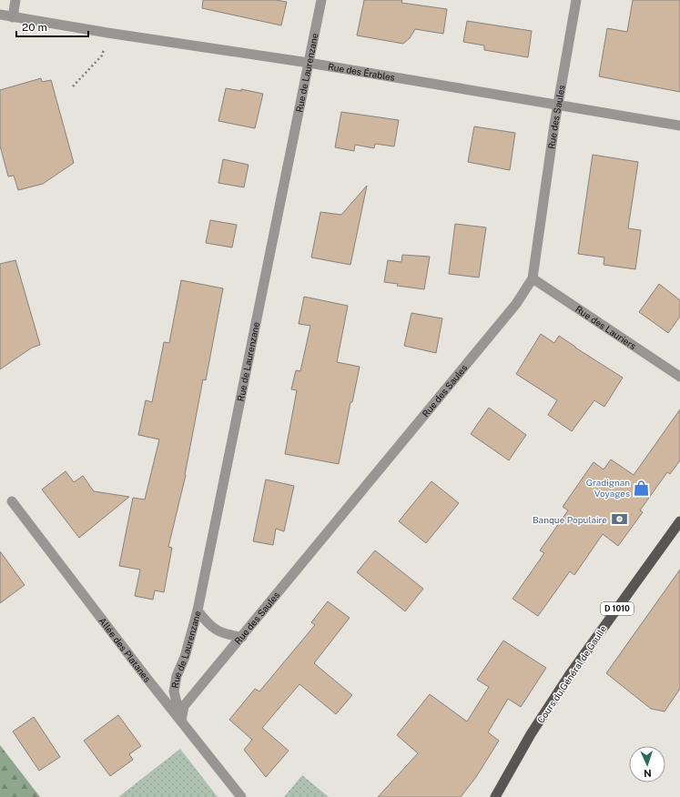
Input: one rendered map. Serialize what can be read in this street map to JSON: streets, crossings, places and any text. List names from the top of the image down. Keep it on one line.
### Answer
{"streets":{"main road":["D 1010","Cours du Général de Gaulle"],"street":["Rue des Érables","Rue de Laurenzane","Rue des Saules","Rue des Lauriers","Allée des Platanes"]},"crossings":[["Rue des Érables","Rue de Laurenzane"],["Rue des Érables","Rue des Saules"],["Rue de Laurenzane","Rue des Saules"],["Rue de Laurenzane","Allée des Platanes"],["Rue des Saules","Rue des Lauriers"],["Rue des Saules","Allée des Platanes"]],"places":{"shop":["Gradignan Voyages"],"bank":["Banque Populaire"]},"scale_bar":"20 m","north":"bottom"}
